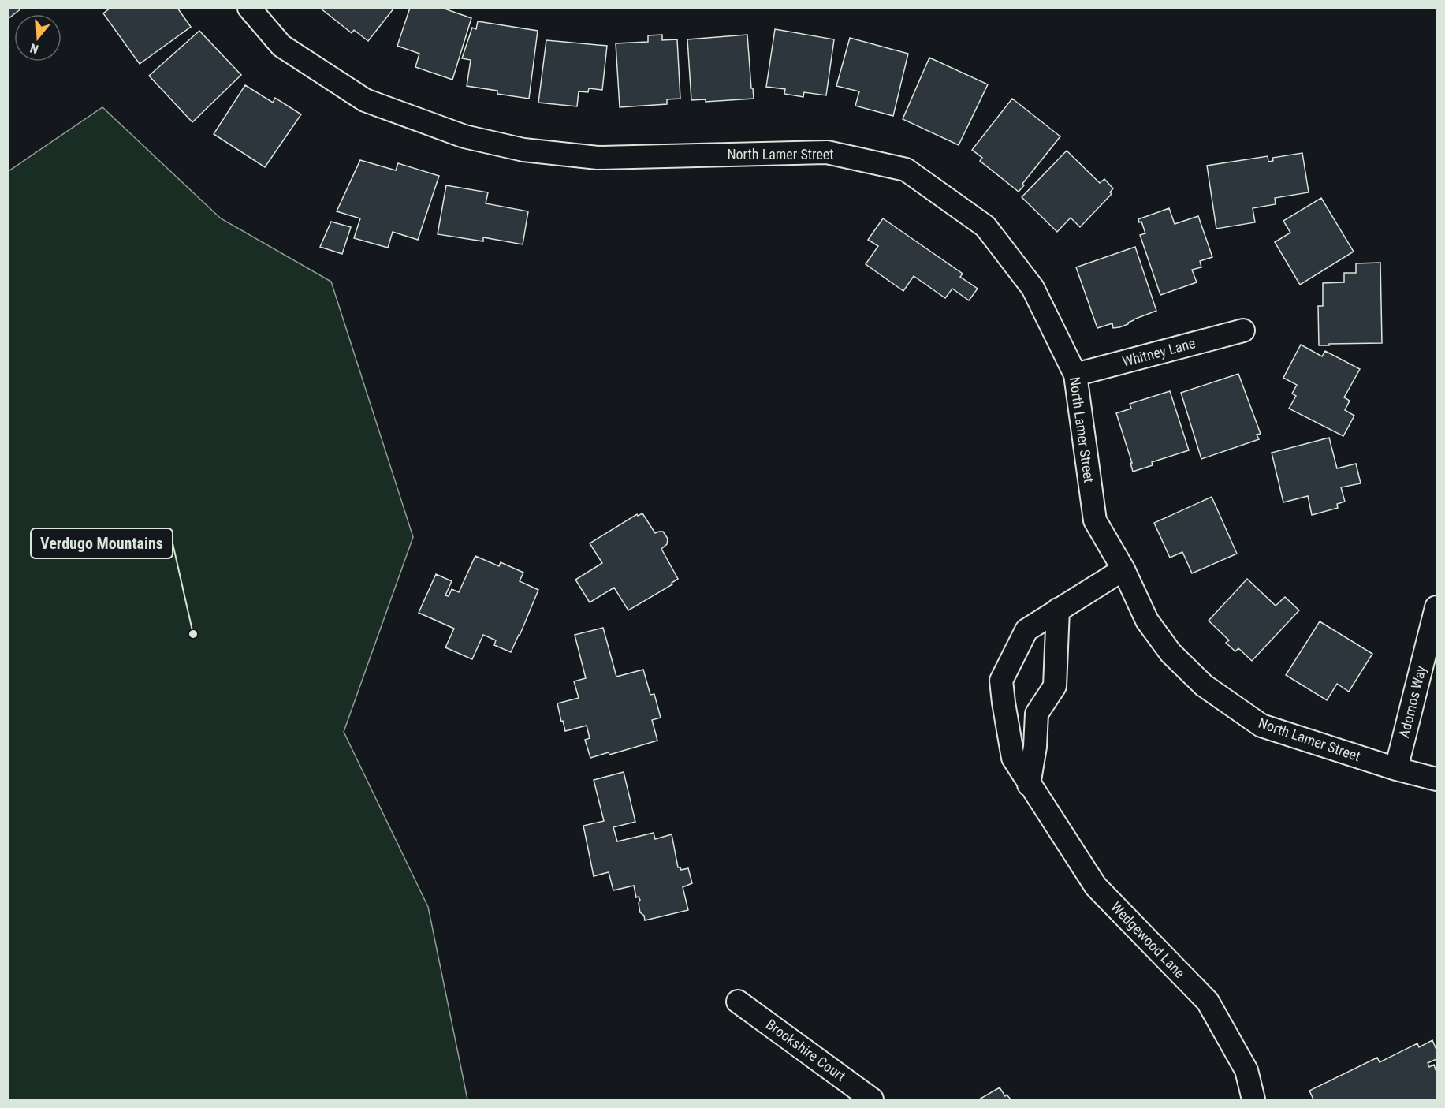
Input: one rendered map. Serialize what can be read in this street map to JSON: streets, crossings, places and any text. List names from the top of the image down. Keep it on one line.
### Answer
{"streets":{"street":["North Lamer Street","Whitney Lane","Adornos Way","Wedgewood Lane","Brookshire Court"]},"crossings":[["North Lamer Street","Whitney Lane"],["North Lamer Street","Adornos Way"],["North Lamer Street","Wedgewood Lane"]],"places":["Verdugo Mountains"],"north":"bottom"}
